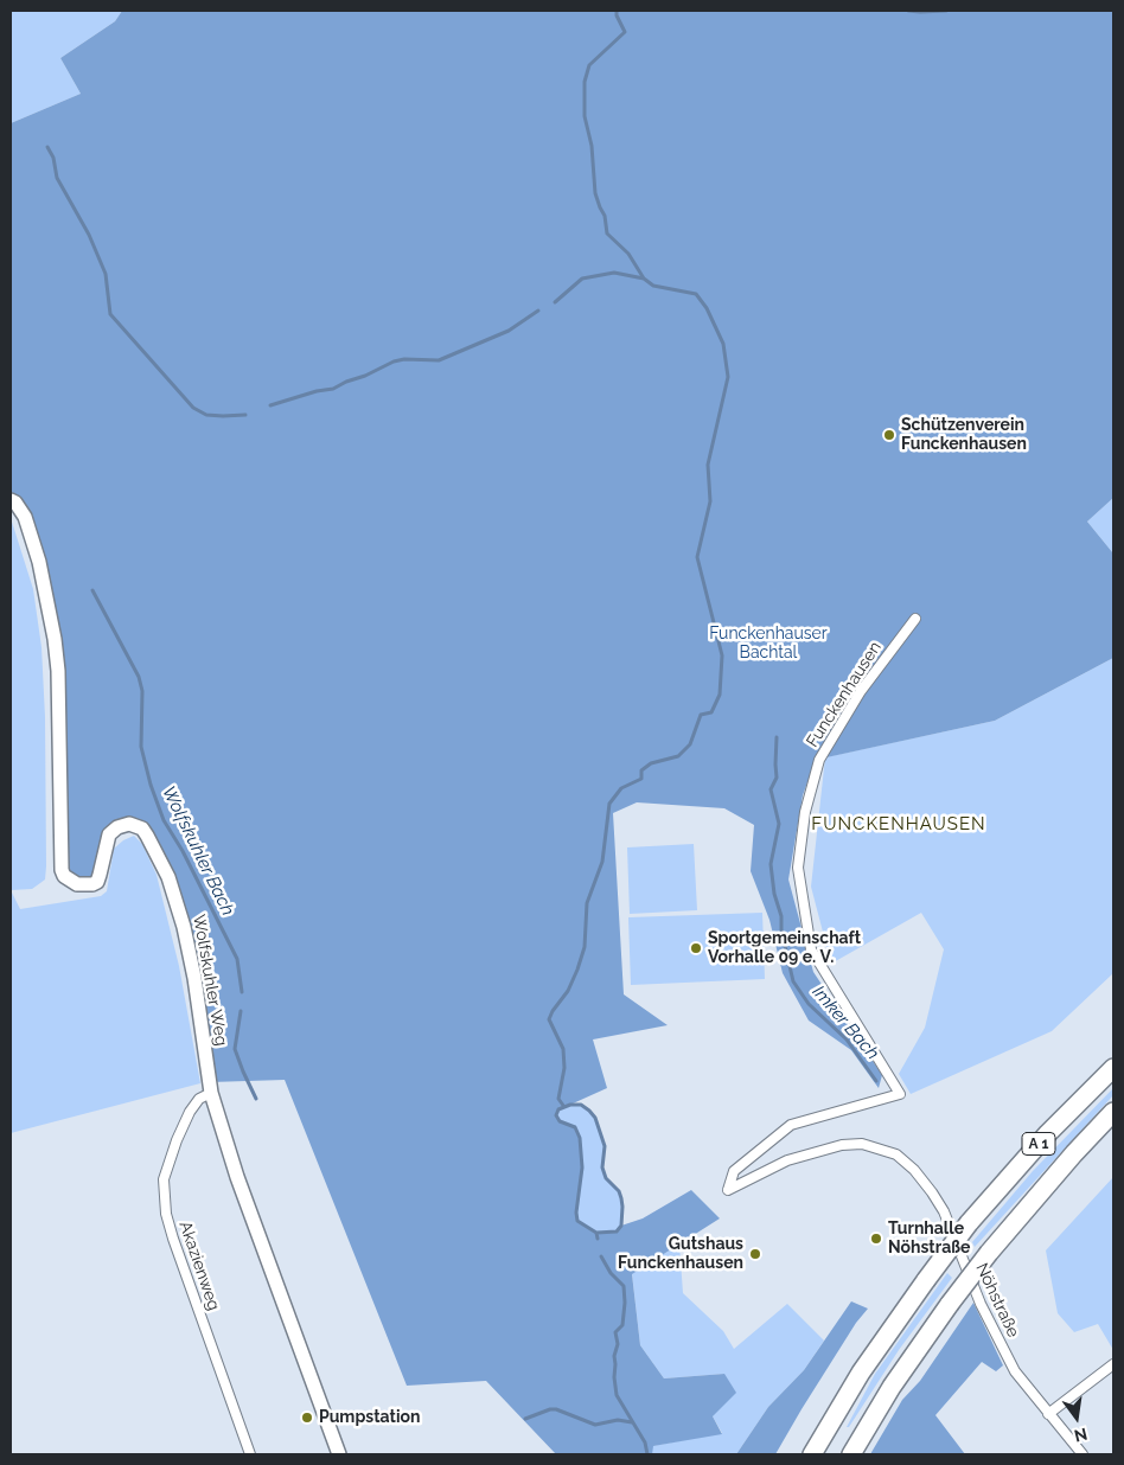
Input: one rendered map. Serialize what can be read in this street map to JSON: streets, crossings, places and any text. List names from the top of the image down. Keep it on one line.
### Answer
{"streets":{"highway":["A 1"],"street":["Funckenhausen","Wolfskuhler Weg","Akazienweg","Nöhstraße"]},"crossings":[["Funckenhausen","Nöhstraße"],["Wolfskuhler Weg","Akazienweg"]],"districts":["FUNCKENHAUSEN"],"water":["Wolfskuhler Bach","Imker Bach"],"parks":["Funckenhauser Bachtal"],"places":["Schützenverein Funckenhausen","Sportgemeinschaft Vorhalle 09 e. V.","Turnhalle Nöhstraße","Gutshaus Funckenhausen","Pumpstation"],"north":"bottom"}
